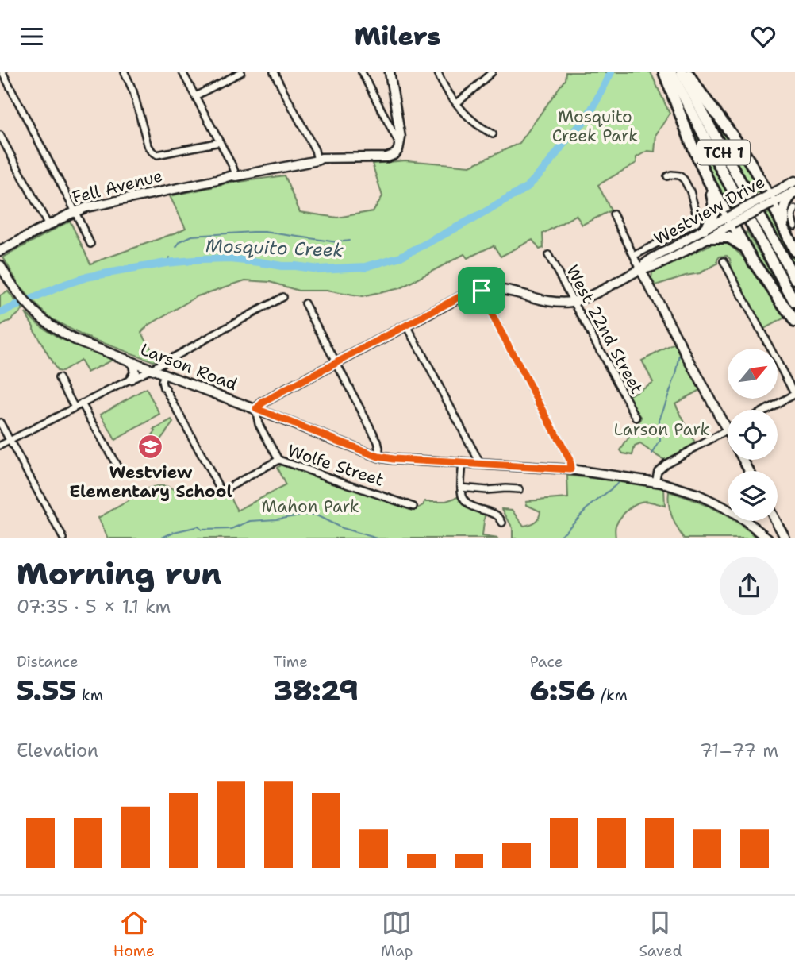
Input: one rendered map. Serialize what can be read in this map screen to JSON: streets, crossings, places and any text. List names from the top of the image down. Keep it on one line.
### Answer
{"streets":{"highway":["TCH 1"],"street":["Fell Avenue","Westview Drive","West 22nd Street","Larson Road","Wolfe Street"]},"crossings":[["Westview Drive","West 22nd Street"],["Westview Drive","Larson Road"],["Larson Road","Wolfe Street"]],"water":["Mosquito Creek"],"parks":["Mosquito Creek Park","Larson Park","Mahon Park"],"places":{"school or university":["Westview Elementary School"]},"north":"top right","page":{"header":"Milers","heading":["Morning run","07:35 · 5 × 1.1 km"],"stats":[["Distance","5.55 km"],["Time","38:29"],["Pace","6:56 /km"]],"chart":["Elevation","71–77 m"],"tabs":["Home","Map","Saved"]}}
